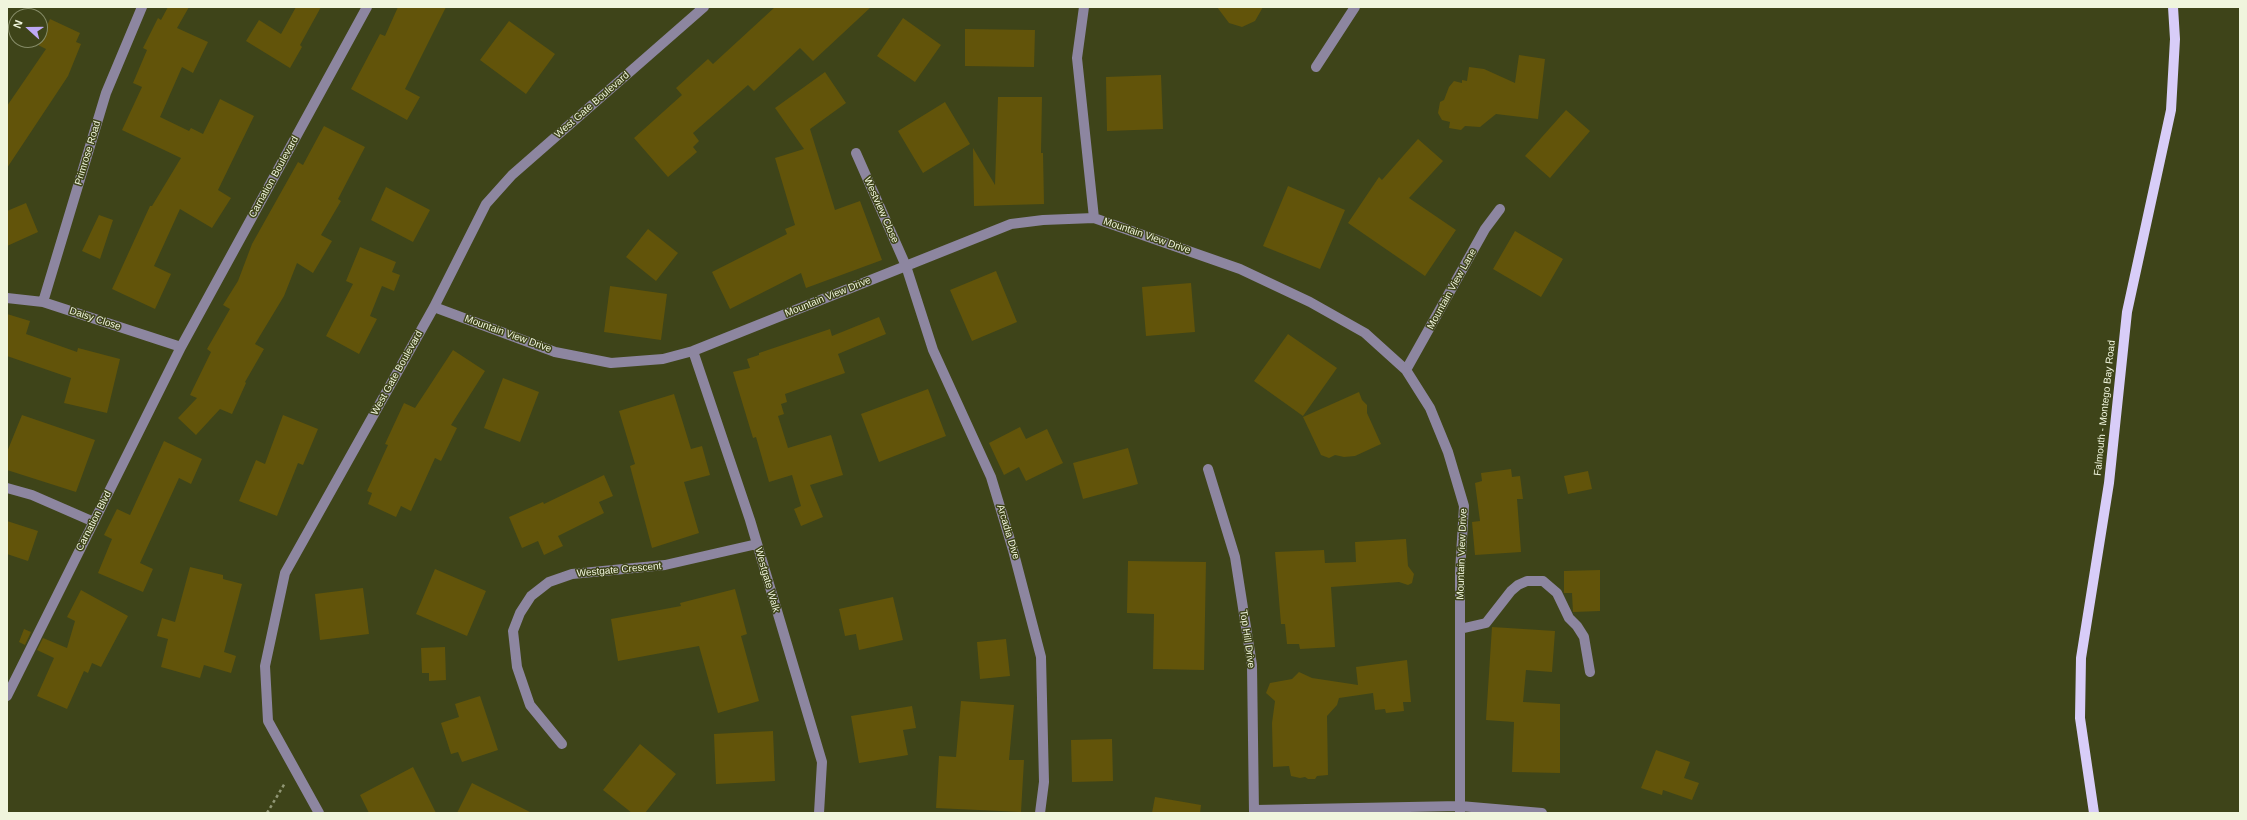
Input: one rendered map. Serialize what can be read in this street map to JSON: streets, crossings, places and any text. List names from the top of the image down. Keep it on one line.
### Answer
{"streets":{"main road":["Falmouth - Montego Bay Road"],"street":["West Gate Boulevard","Primrose Road","Carnation Boulevard","Westview Close","Mountain View Drive","Mountain View Lane","Daisy Close","Carnation Blvd","Arcadia Dive","Westgate Crescent","Westgate Walk","Top Hill Drive"]},"crossings":[["West Gate Boulevard","Mountain View Drive"],["Primrose Road","Daisy Close"],["Carnation Boulevard","Daisy Close"],["Carnation Boulevard","Carnation Blvd"],["Westview Close","Mountain View Drive"],["Westview Close","Arcadia Dive"],["Mountain View Drive","Mountain View Lane"],["Mountain View Drive","Arcadia Dive"],["Mountain View Drive","Westgate Walk"],["Daisy Close","Carnation Blvd"],["Westgate Crescent","Westgate Walk"]],"north":"left"}
